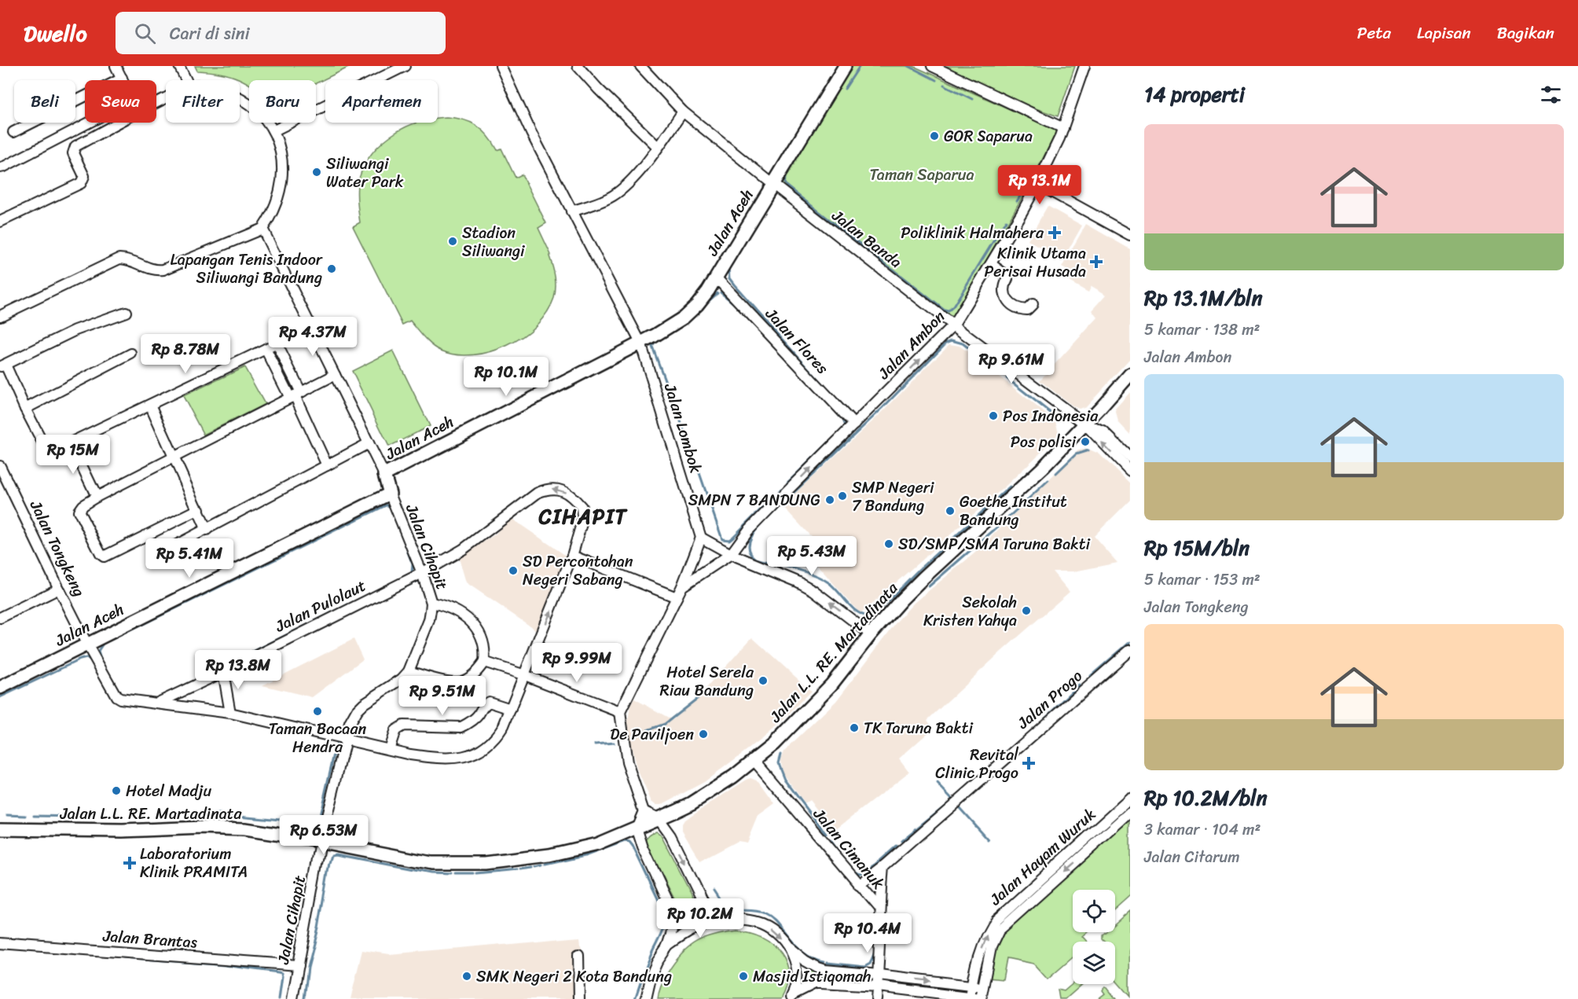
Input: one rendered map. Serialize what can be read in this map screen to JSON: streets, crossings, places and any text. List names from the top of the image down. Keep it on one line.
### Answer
{"streets":{"main road":["Jalan Aceh","Jalan L.L. RE. Martadinata"],"street":["Jalan Banda","Jalan Flores","Jalan Ambon","Jalan Lombok","Jalan Cihapit","Jalan Tongkeng","Jalan Pulolaut","Jalan Progo","Jalan Cimanuk","Jalan Hayam Wuruk","Jalan Brantas"]},"crossings":[["Jalan Aceh","Jalan Banda"],["Jalan Aceh","Jalan Flores"],["Jalan Aceh","Jalan Lombok"],["Jalan Aceh","Jalan Cihapit"],["Jalan Aceh","Jalan Tongkeng"],["Jalan Banda","Jalan Ambon"],["Jalan Banda","Jalan L.L. RE. Martadinata"],["Jalan Flores","Jalan Ambon"],["Jalan Cihapit","Jalan Pulolaut"],["Jalan Cihapit","Jalan L.L. RE. Martadinata"],["Jalan Cihapit","Jalan Brantas"],["Jalan Tongkeng","Jalan Pulolaut"],["Jalan L.L. RE. Martadinata","Jalan Cimanuk"],["Jalan Progo","Jalan Cimanuk"]],"one_way":["Jalan Ambon"],"districts":["CIHAPIT"],"parks":["Taman Saparua"],"places":{"other":["GOR Saparua","Siliwangi Water Park","Stadion Siliwangi","Lapangan Tenis Indoor Siliwangi Bandung","Pos Indonesia","Pos polisi","SMP Negeri 7 Bandung","SMPN 7 BANDUNG","Goethe Institut Bandung","SD/SMP/SMA Taruna Bakti","SD Percontohan Negeri Sabang","Sekolah Kristen Yahya","Hotel Serela Riau Bandung","Taman Bacaan Hendra","TK Taruna Bakti","De Paviljoen","Hotel Madju","SMK Negeri 2 Kota Bandung","Masjid Istiqomah"],"health":["Poliklinik Halmahera","Klinik Utama Perisai Husada","Revital Clinic Progo","Laboratorium Klinik PRAMITA"]},"page":{"header":"Dwello","search":"Cari di sini","nav":["Peta","Lapisan","Bagikan"],"heading":"14 properti","chip":["Beli","Sewa","Filter","Baru","Apartemen"],"list":[{"name":"Rp 13.1M/bln","note":"5 kamar · 138 m² · Jalan Ambon"},{"name":"Rp 15M/bln","note":"5 kamar · 153 m² · Jalan Tongkeng"},{"name":"Rp 10.2M/bln","note":"3 kamar · 104 m² · Jalan Citarum"}],"price":["Rp 13.1M","Rp 4.37M","Rp 8.78M","Rp 9.61M","Rp 10.1M","Rp 15M","Rp 5.43M","Rp 5.41M","Rp 9.99M","Rp 13.8M","Rp 9.51M","Rp 6.53M","Rp 10.2M","Rp 10.4M"]}}
